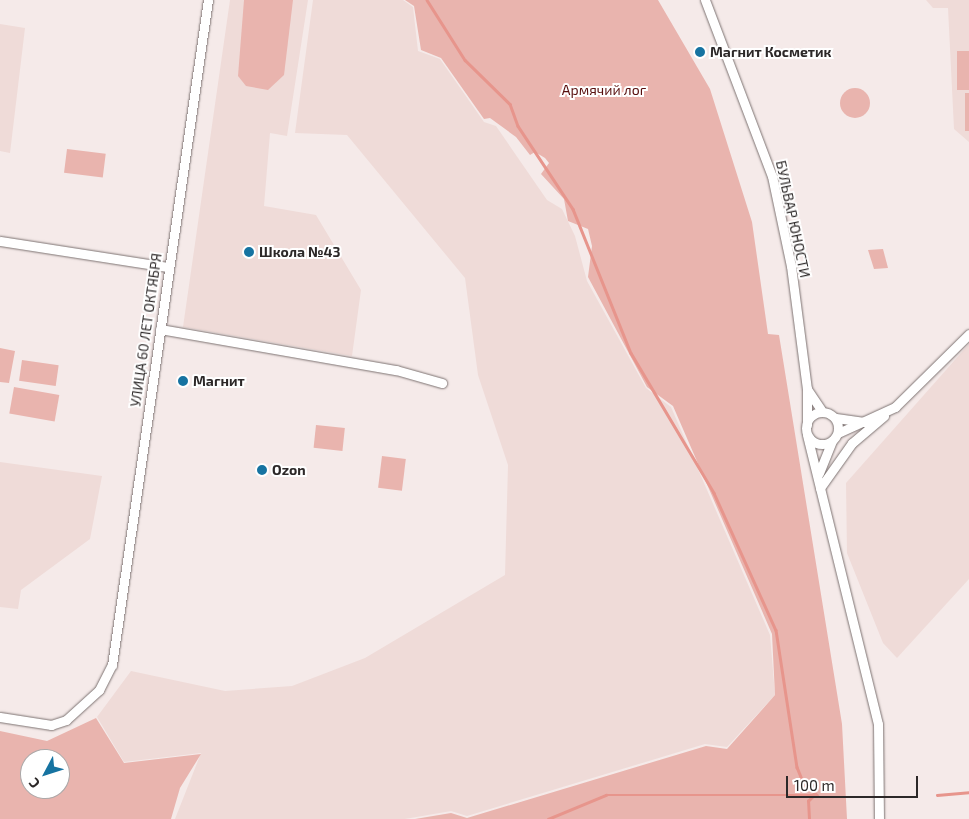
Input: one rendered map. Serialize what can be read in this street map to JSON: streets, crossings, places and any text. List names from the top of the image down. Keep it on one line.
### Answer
{"streets":{"street":["БУЛЬВАР ЮНОСТИ","УЛИЦА 60 ЛЕТ ОКТЯБРЯ"]},"parks":["Армячий лог"],"places":["Магнит Косметик","Школа №43","Магнит","Ozon"],"scale_bar":"100 m","north":"bottom left"}
